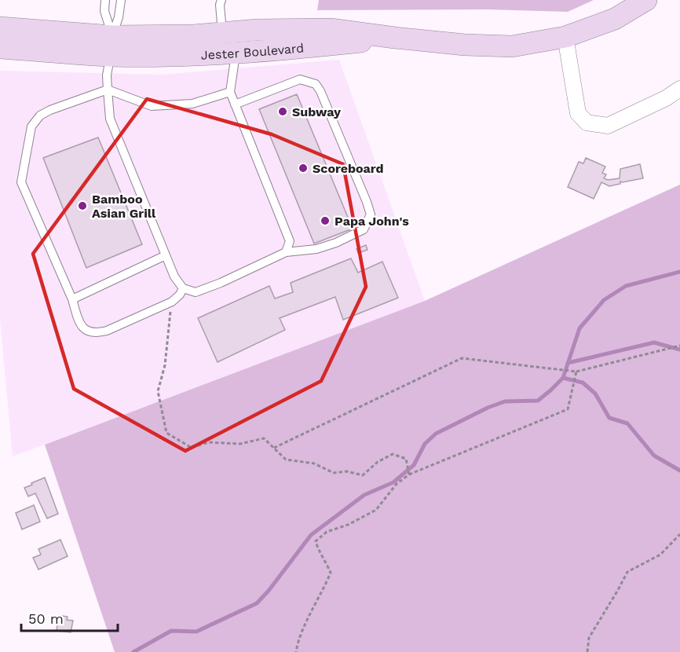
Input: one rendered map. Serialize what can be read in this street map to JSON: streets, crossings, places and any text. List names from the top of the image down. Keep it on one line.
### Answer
{"streets":{"street":["Jester Boulevard"]},"places":["Subway","Scoreboard","Bamboo Asian Grill","Papa John's"],"scale_bar":"50 m"}
